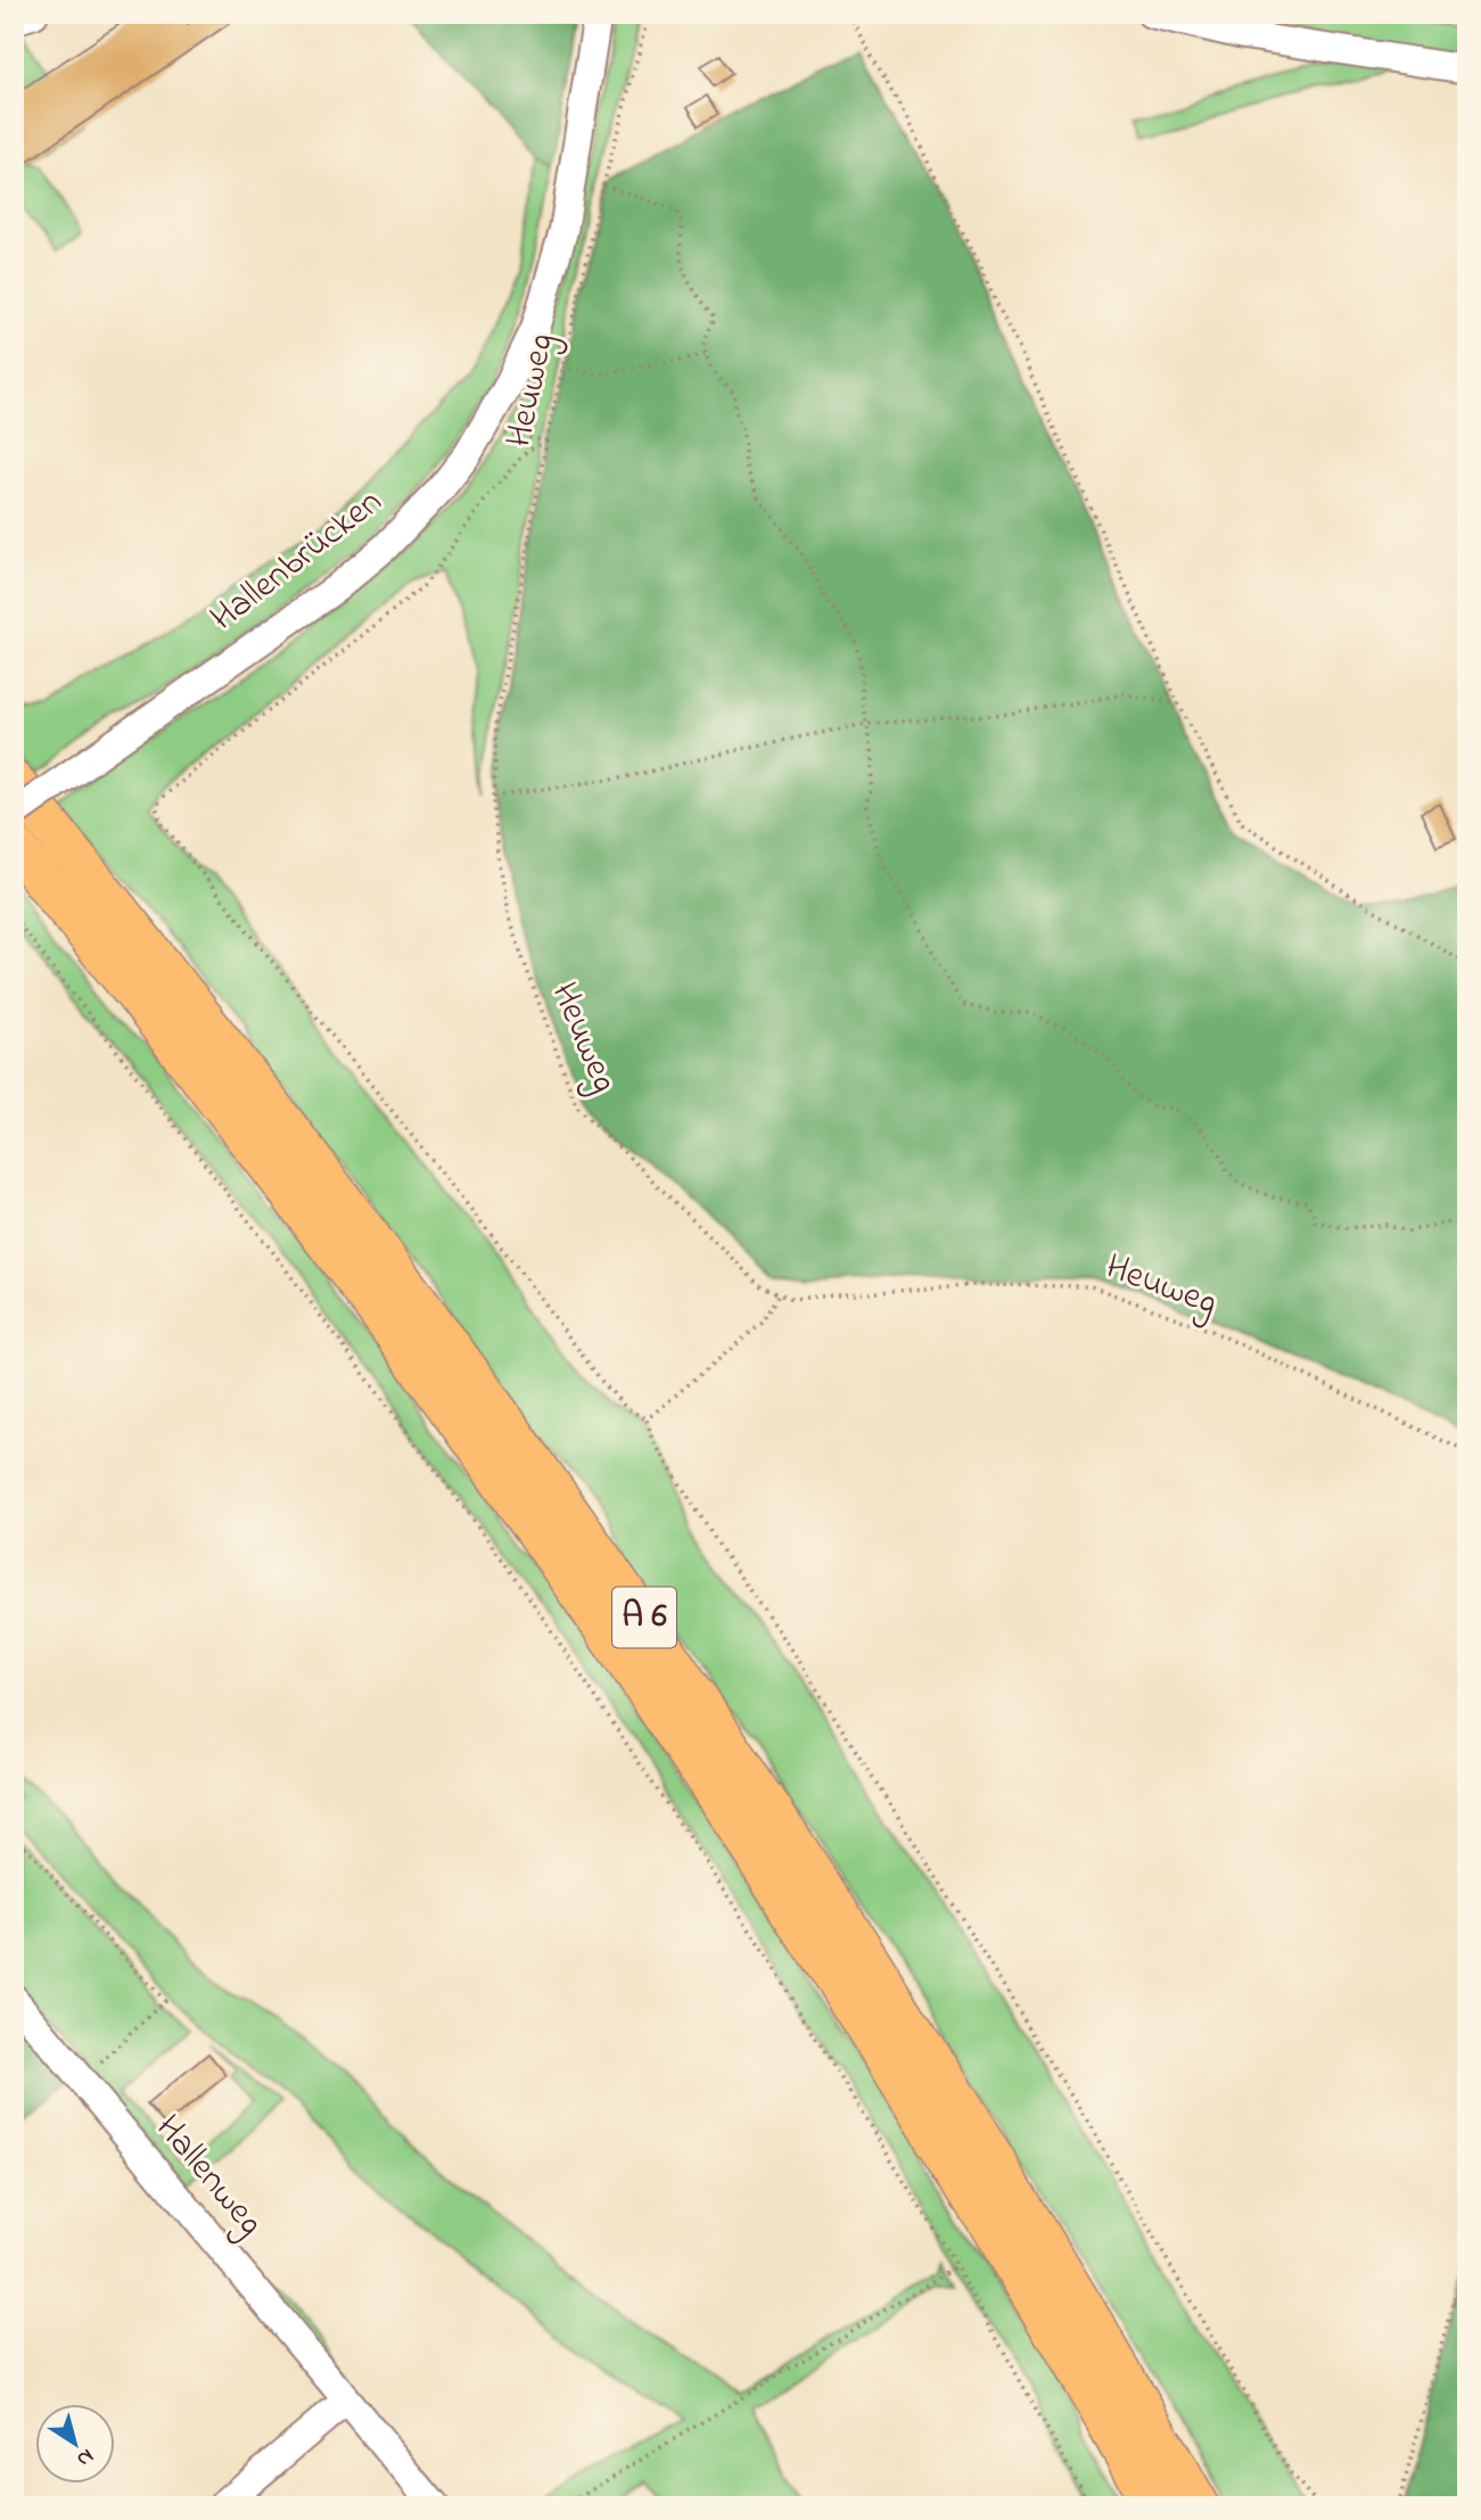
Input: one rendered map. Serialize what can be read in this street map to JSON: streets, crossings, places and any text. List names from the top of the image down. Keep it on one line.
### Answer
{"streets":{"highway":["A 6"],"street":["Hallenbrücken","Hallenweg"],"path":["Heuweg"]},"north":"bottom right"}
